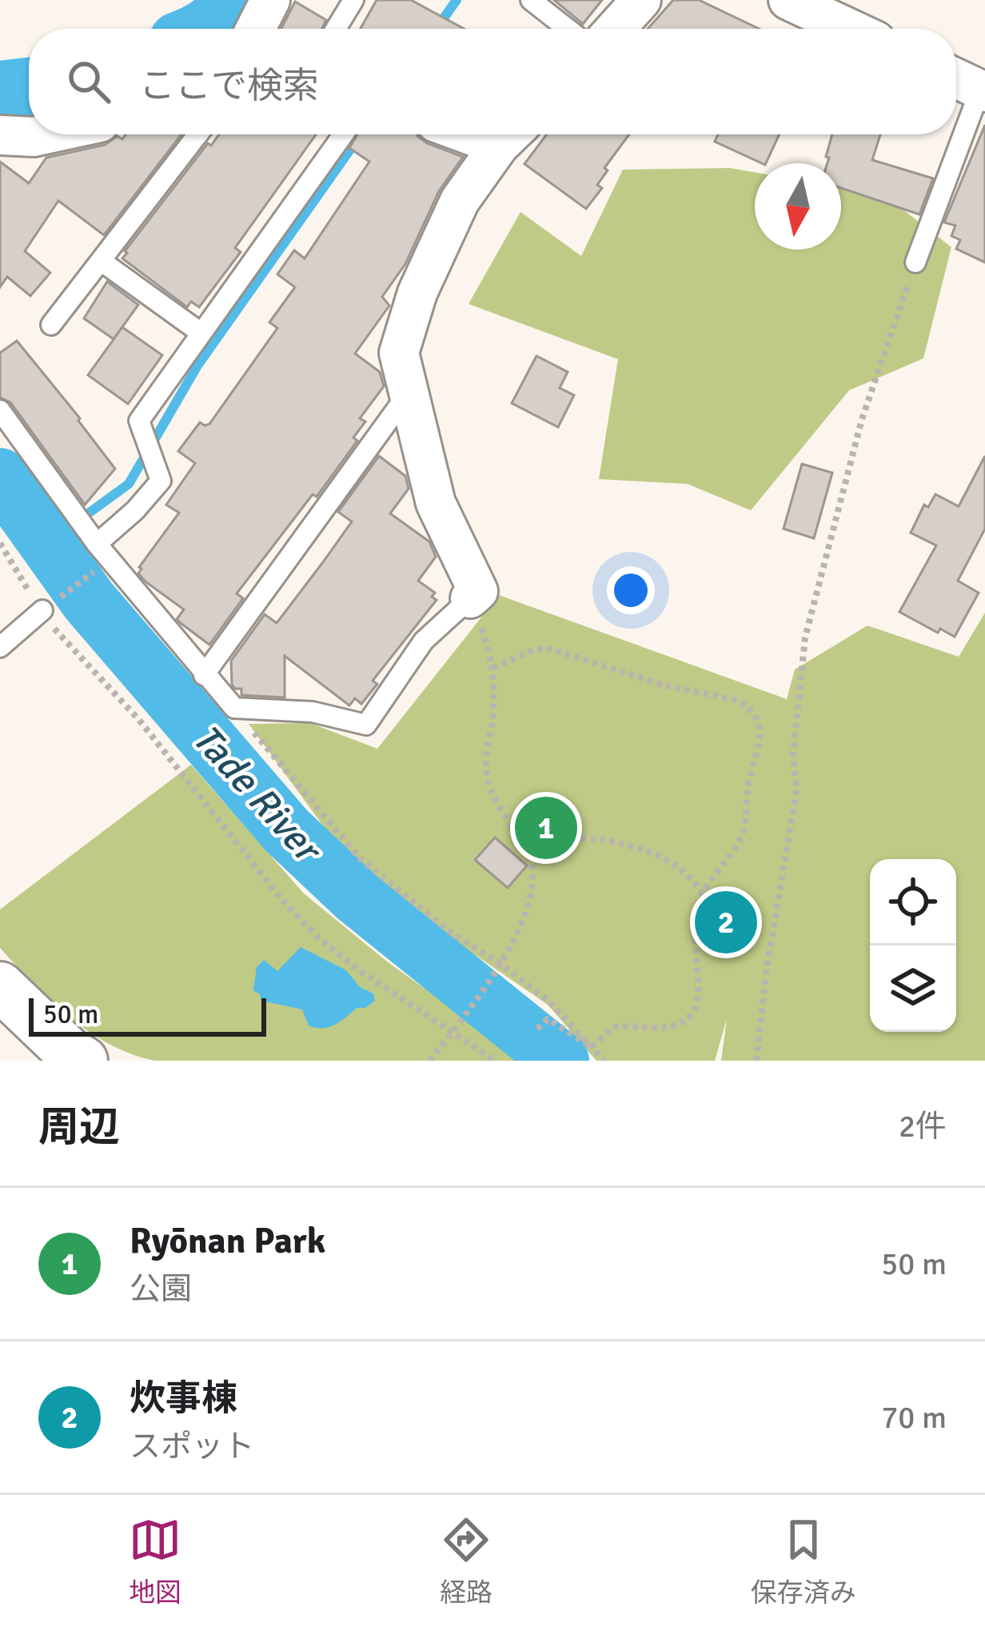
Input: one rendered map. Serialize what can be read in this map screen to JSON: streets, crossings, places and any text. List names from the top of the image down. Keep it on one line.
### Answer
{"water":["Tade River"],"scale_bar":"50 m","north":"bottom","page":{"search":"ここで検索","pins":["1","2"],"scale":"50 m","heading":["周辺","2件"],"list":[{"mark":"1","name":"Ryōnan Park","note":"公園","value":"50 m"},{"mark":"2","name":"炊事棟","note":"スポット","value":"70 m"}],"nav":["地図","経路","保存済み"]}}
